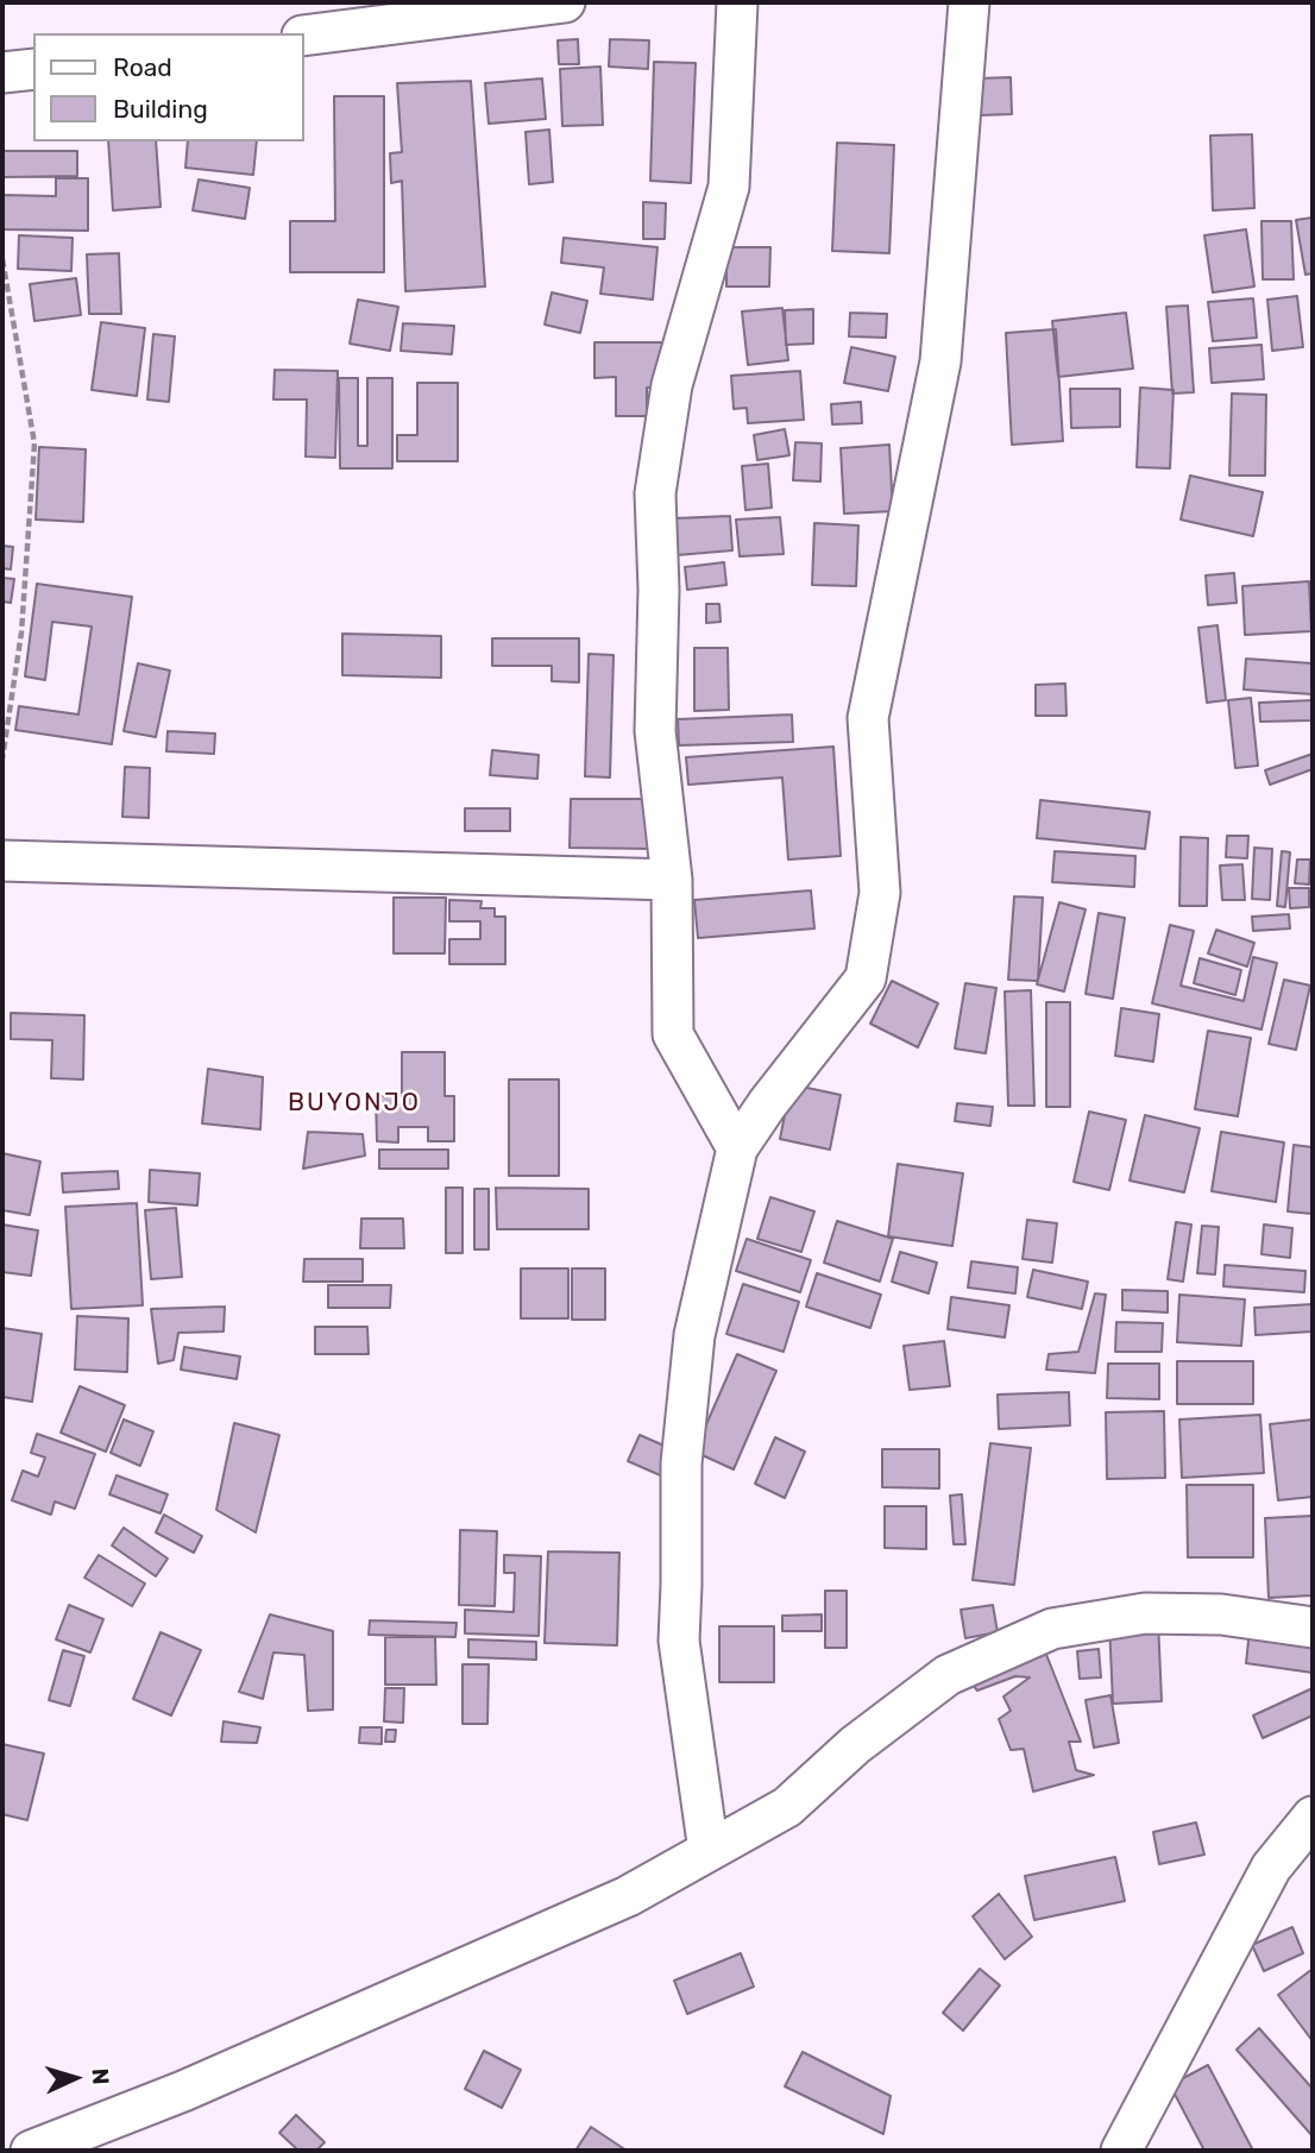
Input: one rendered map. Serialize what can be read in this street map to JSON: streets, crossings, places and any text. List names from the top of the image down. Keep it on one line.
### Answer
{"districts":["BUYONJO"],"legend":["Road","Building"],"north":"right"}
